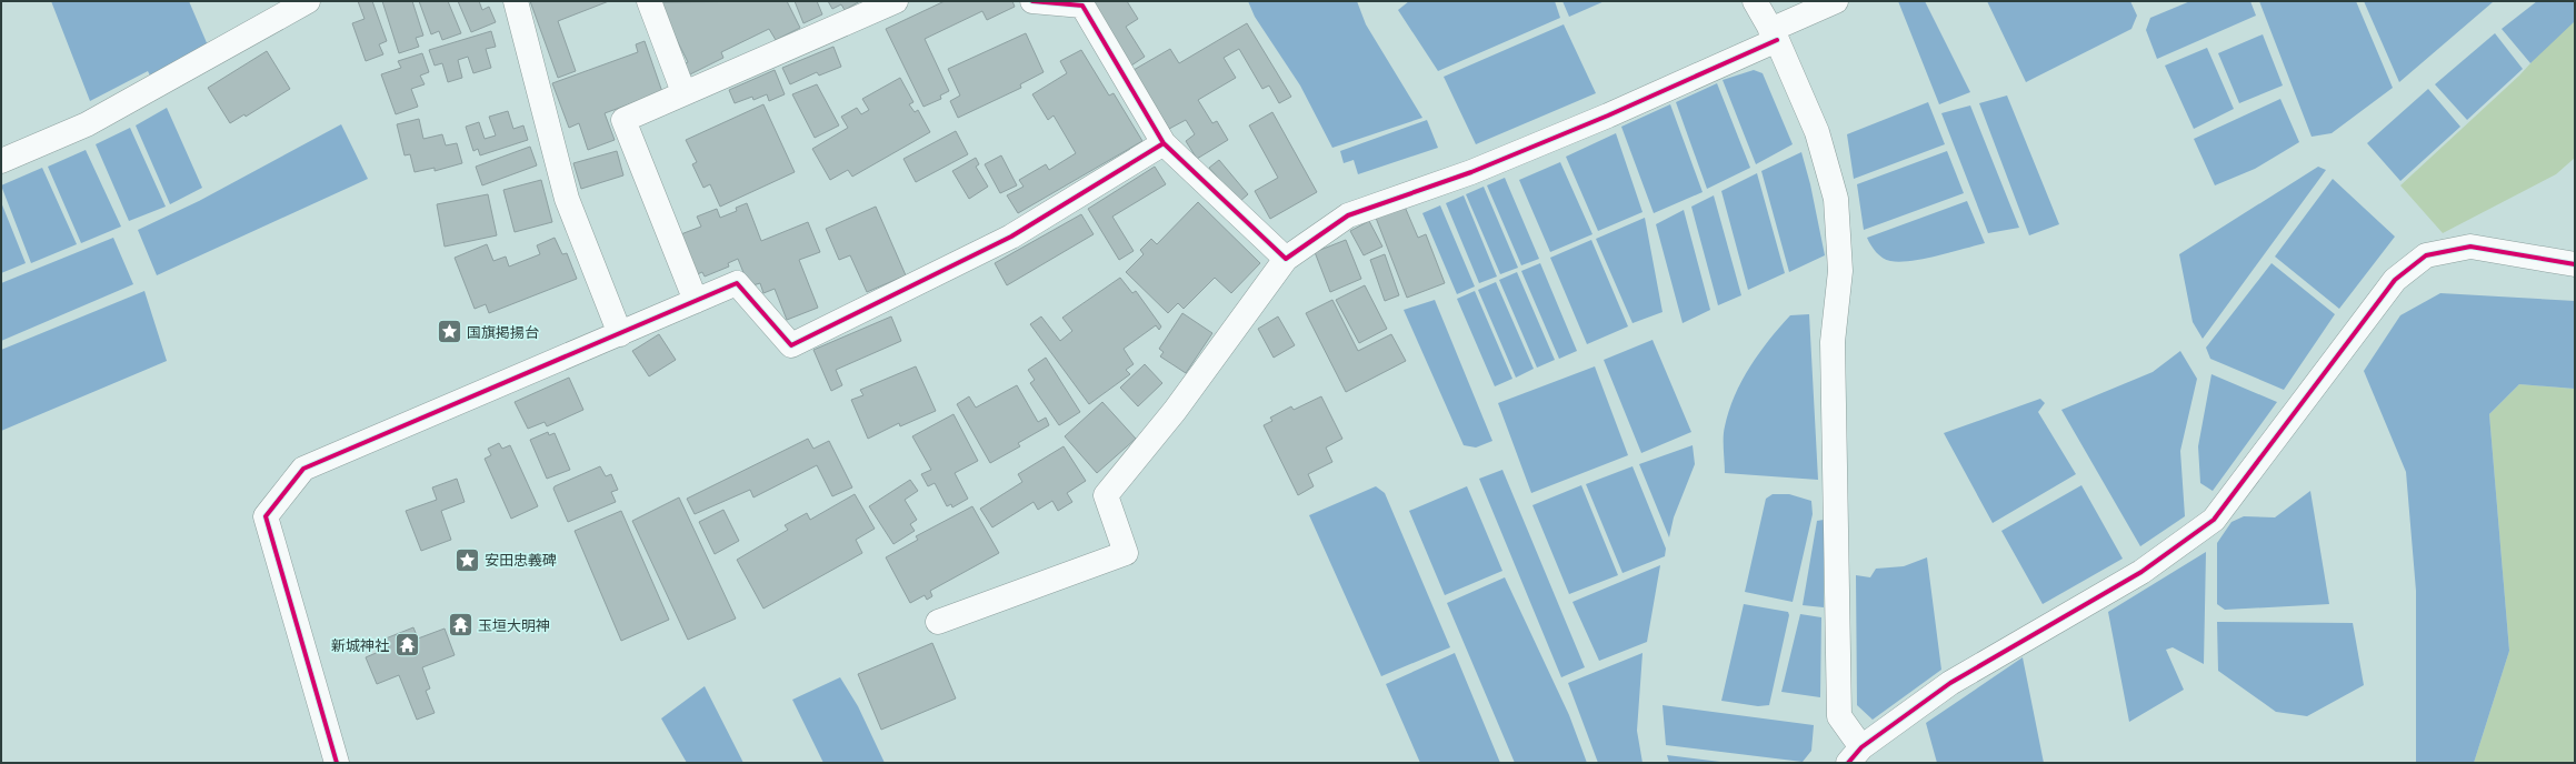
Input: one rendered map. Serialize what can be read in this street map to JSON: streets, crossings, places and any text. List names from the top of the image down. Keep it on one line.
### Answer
{"places":{"place":["国旗掲揚台","安田忠義碑"],"temple":["玉垣大明神","新城神社"]}}
